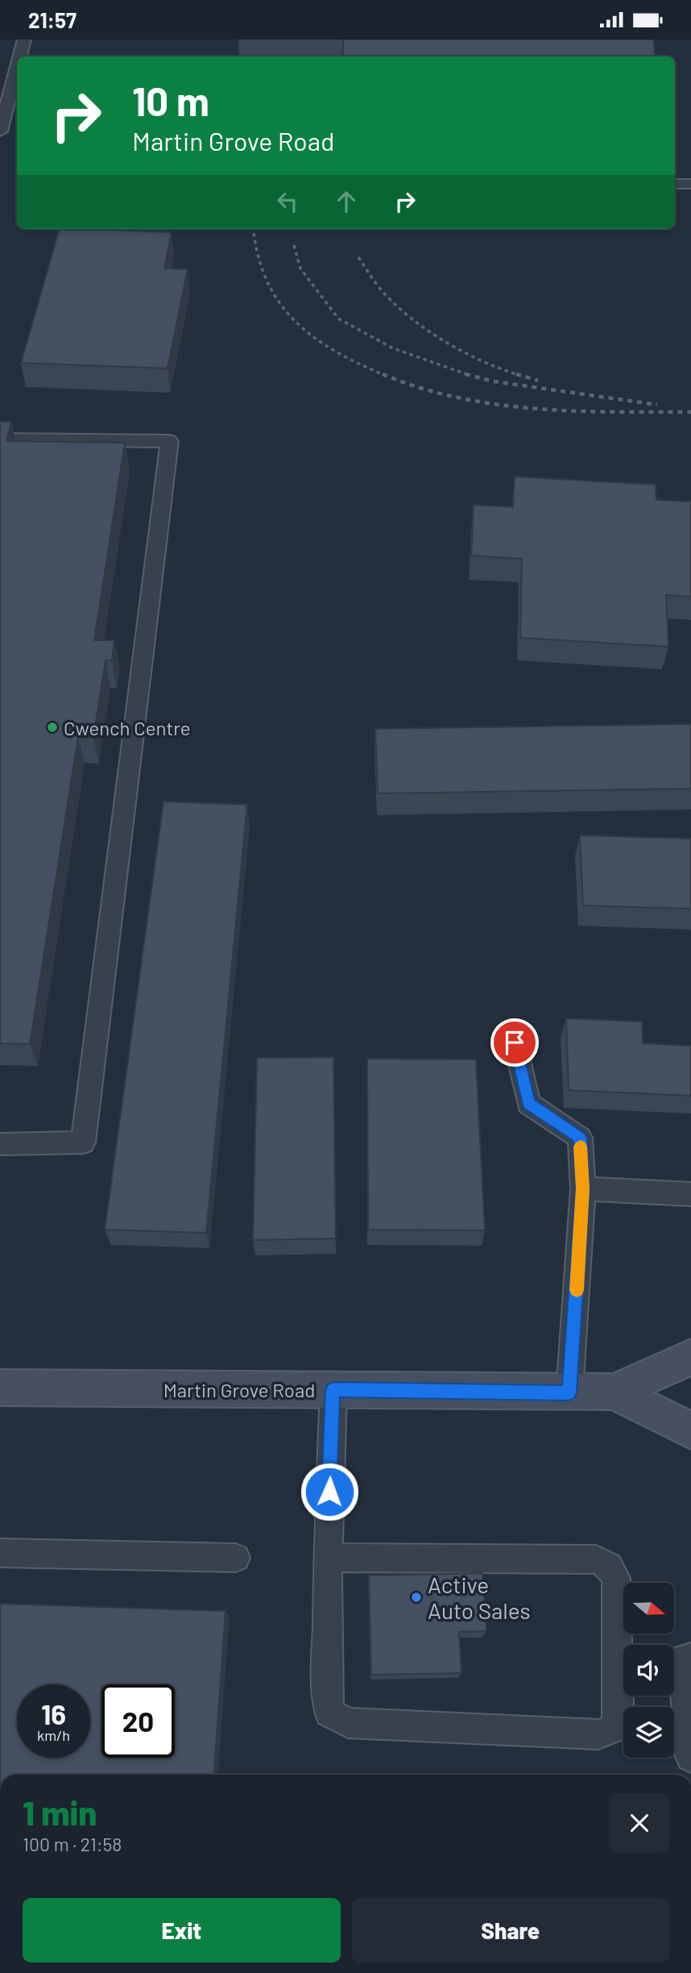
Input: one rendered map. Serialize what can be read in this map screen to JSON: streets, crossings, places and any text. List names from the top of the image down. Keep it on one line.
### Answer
{"streets":{"main road":["Martin Grove Road"]},"places":["Cwench Centre","Active Auto Sales"],"north":"right","page":{"status":"21:57","turn":["10 m","Martin Grove Road"],"speed":"16 km/h","limit":"20","heading":["1 min","100 m · 21:58"],"buttons":["Exit","Share"]}}
